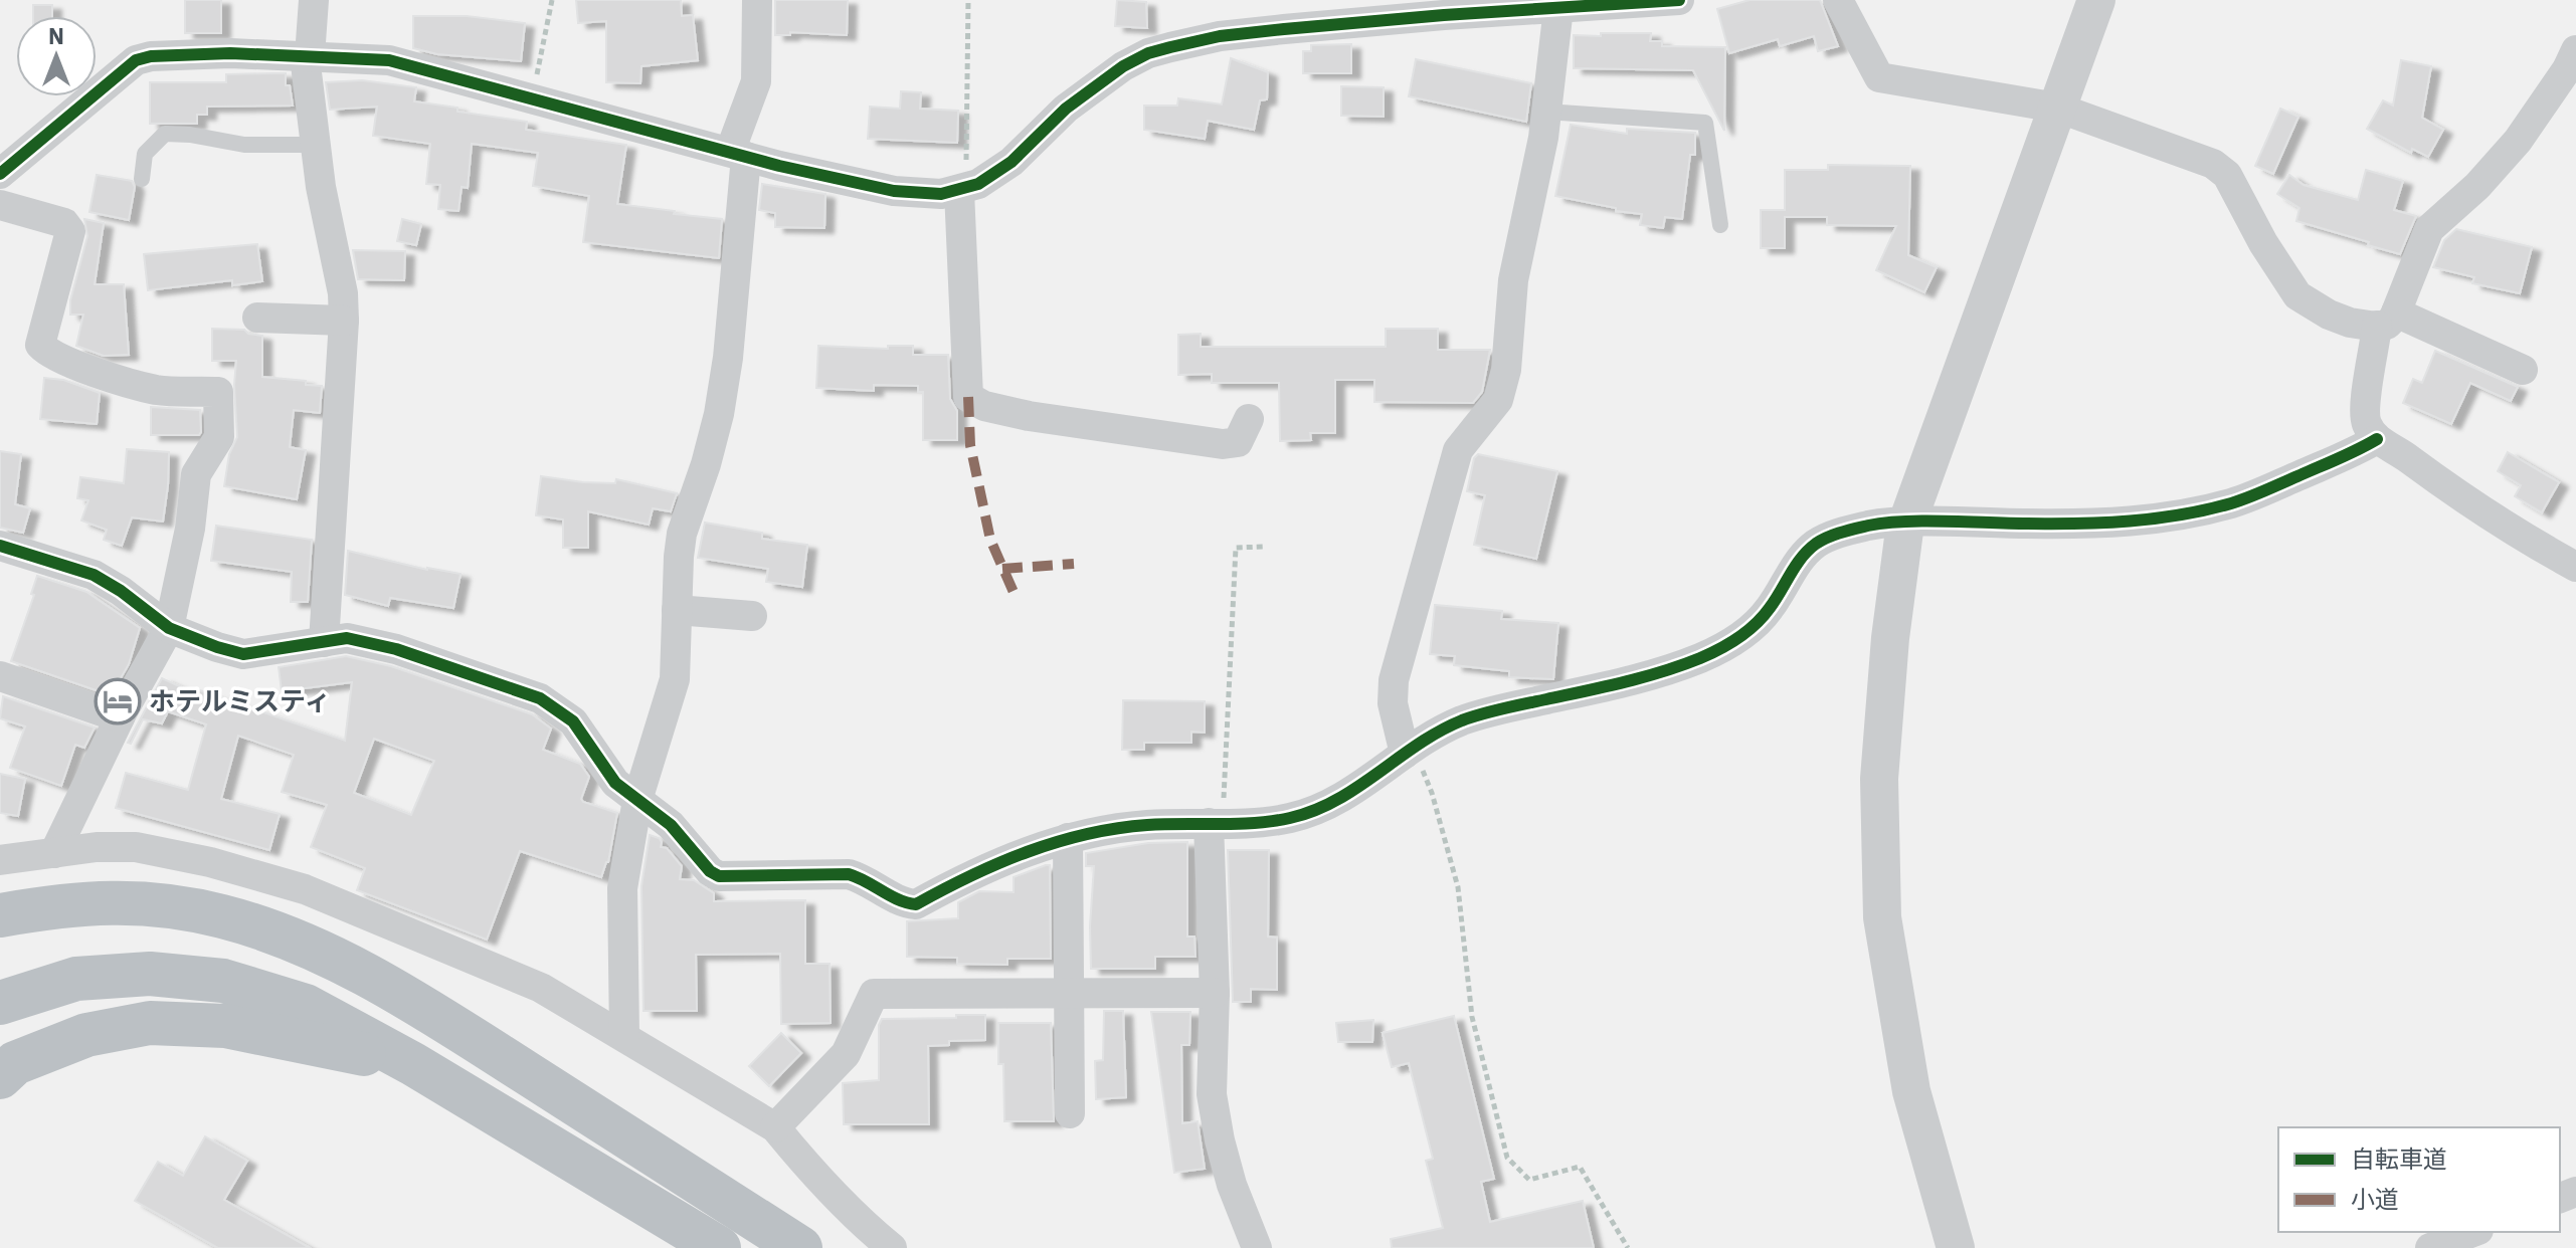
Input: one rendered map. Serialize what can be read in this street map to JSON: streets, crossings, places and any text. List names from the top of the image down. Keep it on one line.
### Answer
{"places":{"hotel":["ホテルミスティ"]},"legend":["自転車道","小道"],"north":"top"}
